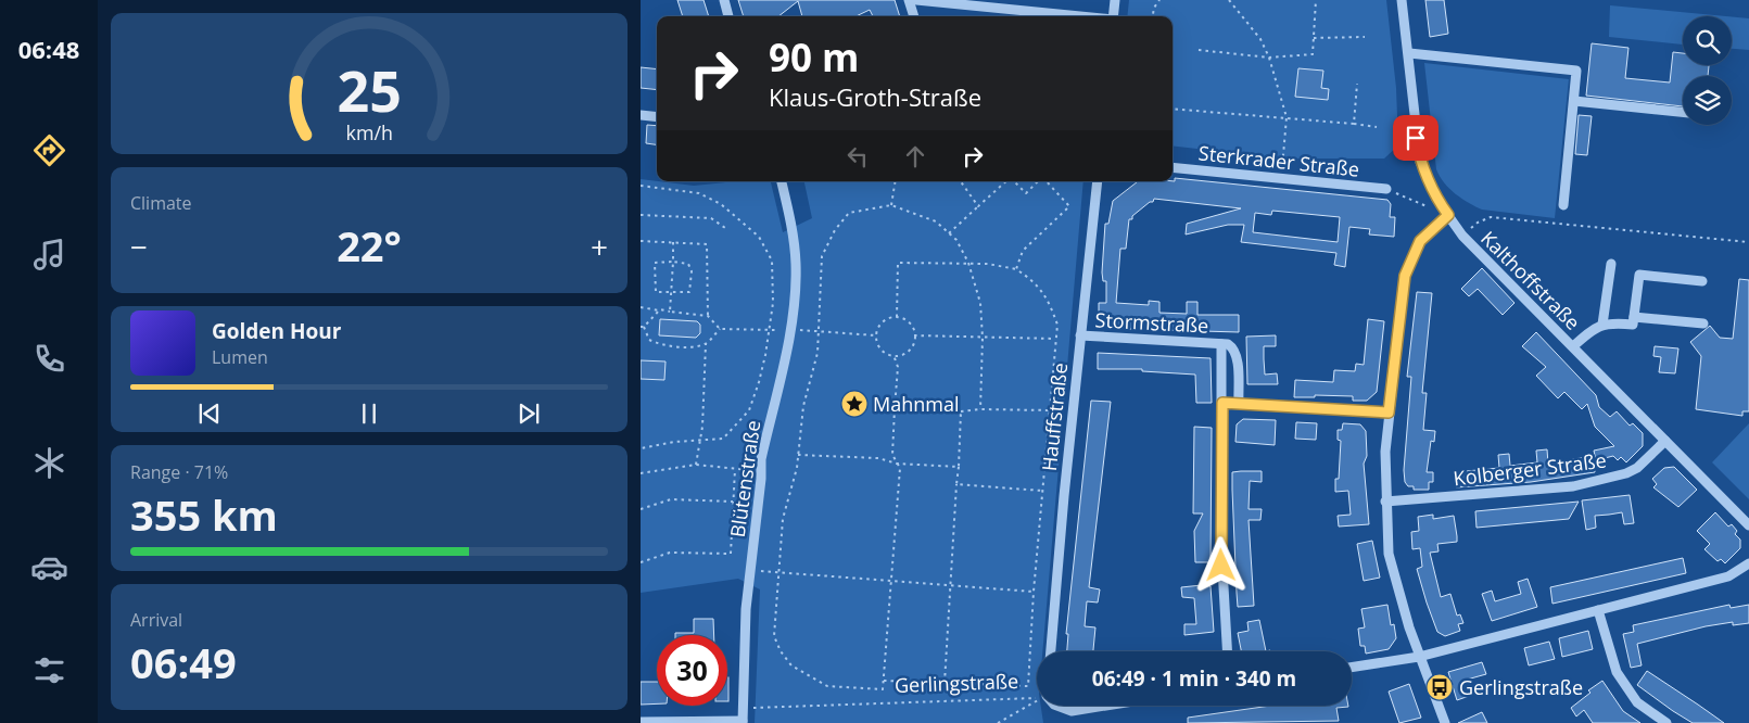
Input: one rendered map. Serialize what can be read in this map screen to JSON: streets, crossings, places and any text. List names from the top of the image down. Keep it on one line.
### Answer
{"streets":{"street":["Sterkrader Straße","Kalthoffstraße","Stormstraße","Hauffstraße","Kolberger Straße","Blütenstraße","Gerlingstraße"]},"crossings":[["Kalthoffstraße","Kolberger Straße"],["Stormstraße","Hauffstraße"],["Blütenstraße","Gerlingstraße"]],"places":{"place":["Mahnmal"],"bus stop":["Gerlingstraße"]},"page":{"tabs":"06:48","turn":["90 m","Klaus-Groth-Straße"],"tile":["Climate",["Range · 71%","355 km"],["Arrival","06:49"]],"heat":["−","22°","+"],"song":["Golden Hour","Lumen"],"limit":"30","trip":"06:49 · 1 min · 340 m","gauge":["25","km/h"]}}
